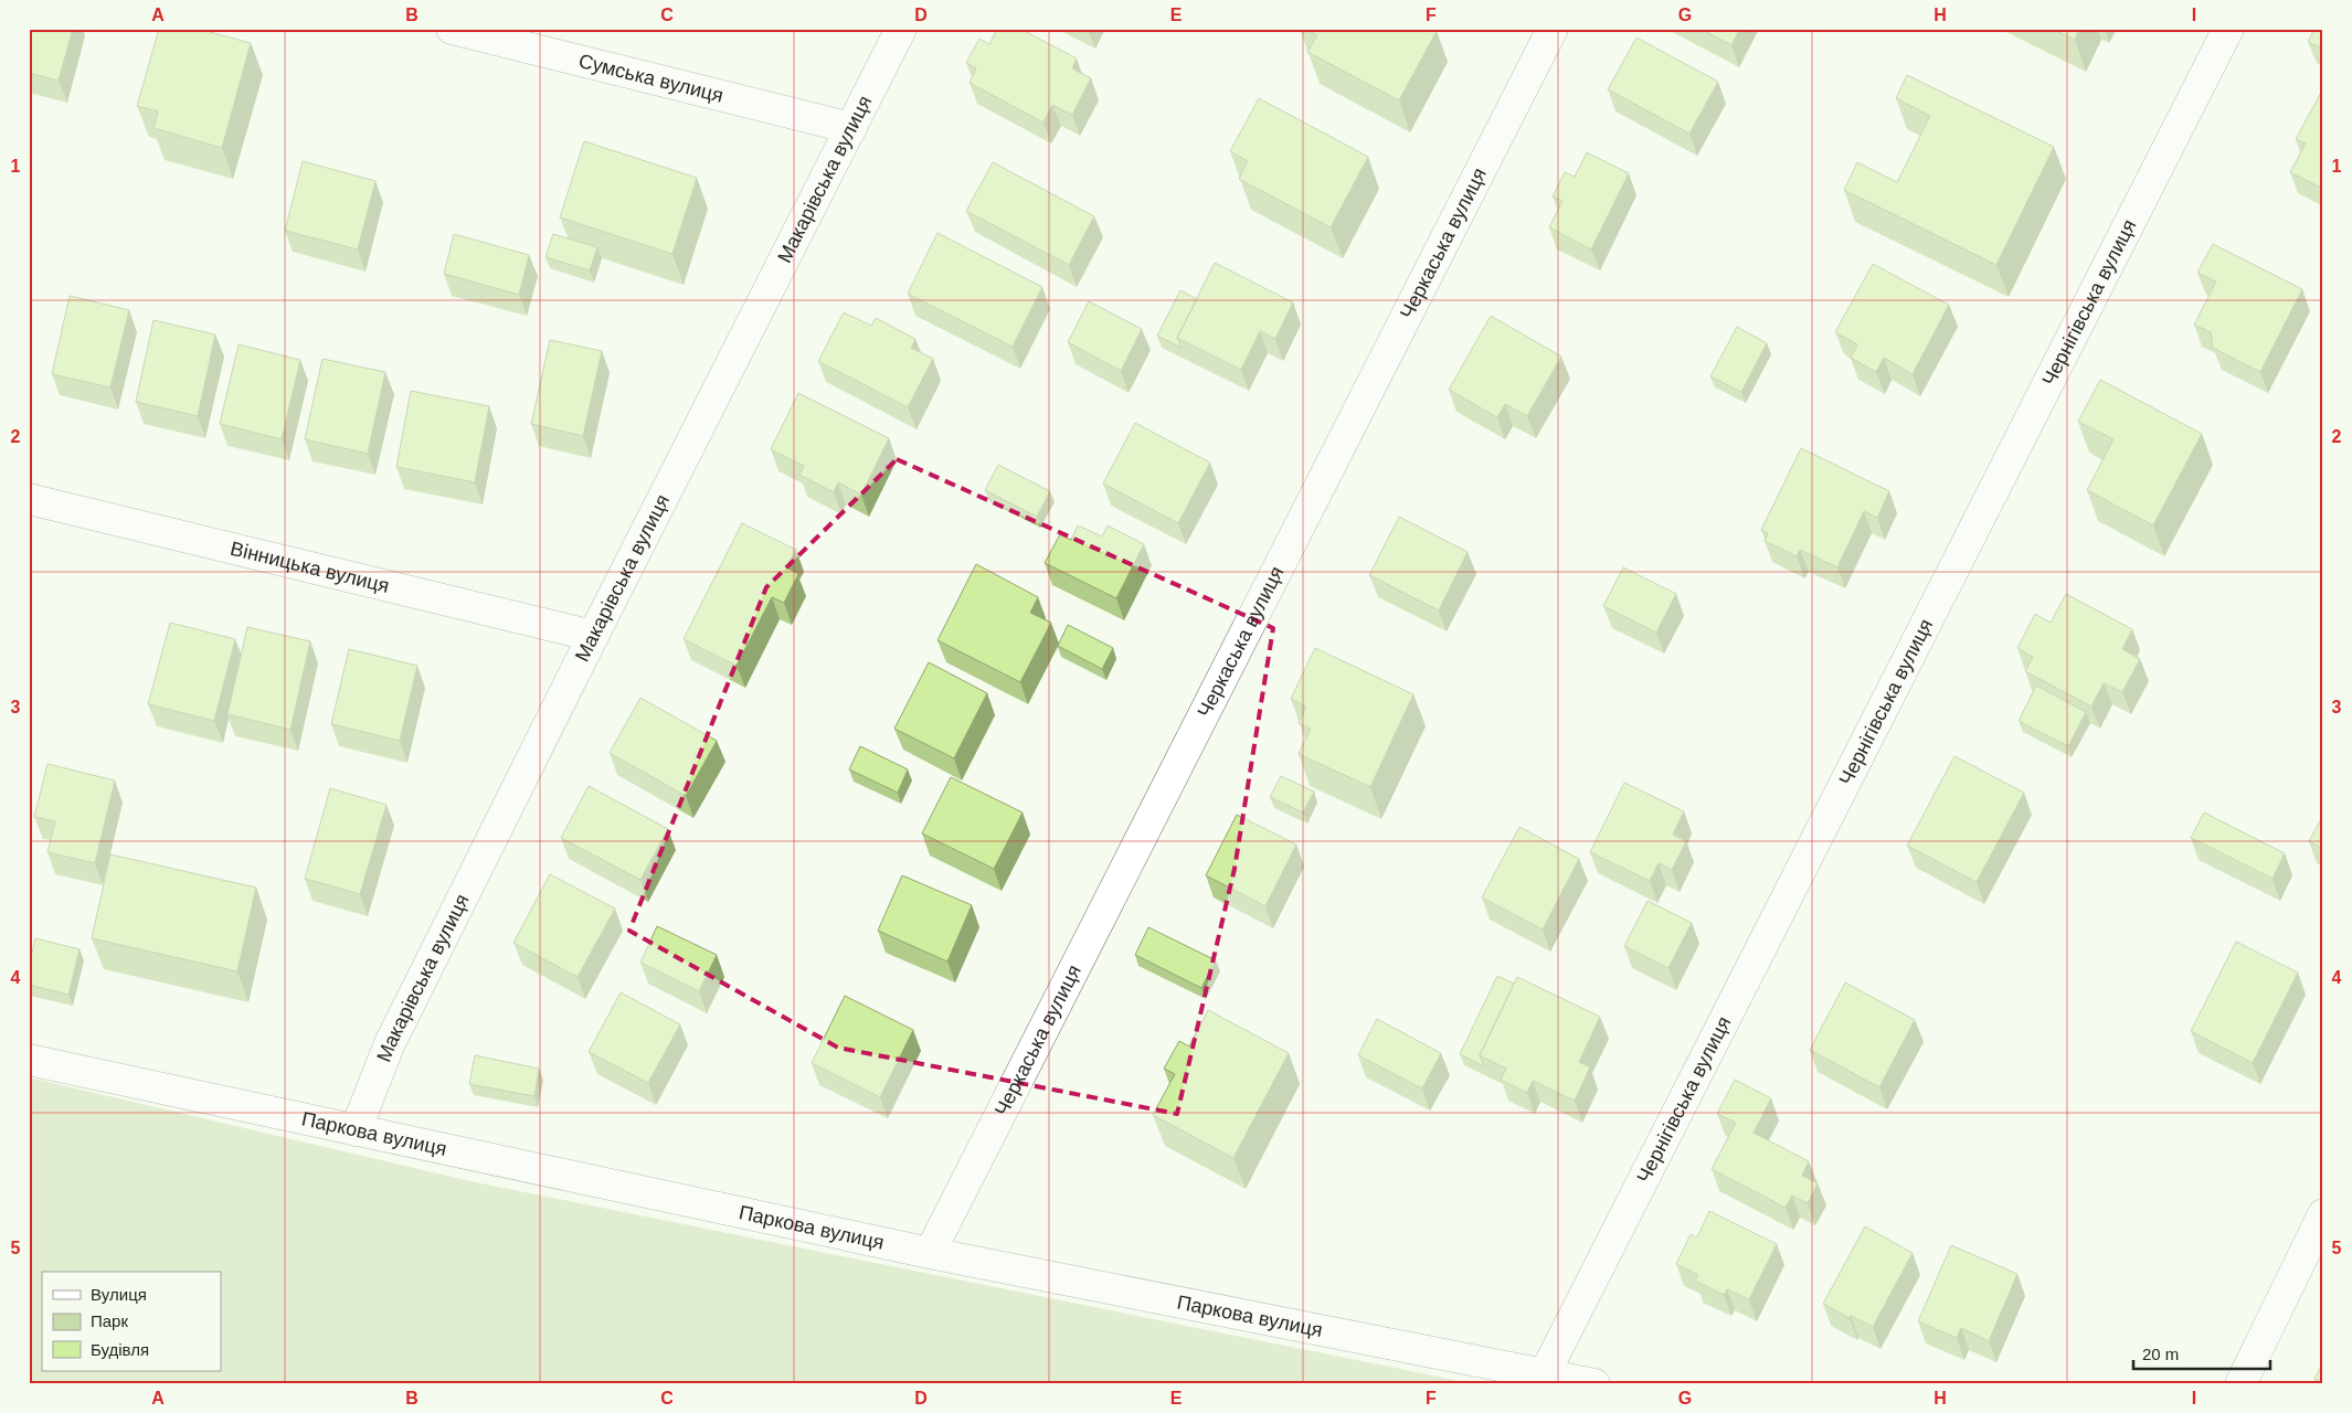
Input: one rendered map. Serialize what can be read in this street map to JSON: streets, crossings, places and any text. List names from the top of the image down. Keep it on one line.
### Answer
{"streets":{"street":["Сумська вулиця","Макарівська вулиця","Черкаська вулиця","Чернігівська вулиця","Вінницька вулиця","Паркова вулиця"]},"crossings":[["Сумська вулиця","Макарівська вулиця"],["Макарівська вулиця","Вінницька вулиця"],["Макарівська вулиця","Паркова вулиця"],["Черкаська вулиця","Паркова вулиця"],["Чернігівська вулиця","Паркова вулиця"]],"legend":["Вулиця","Парк","Будівля"],"scale_bar":"20 m","grid":{"columns":["A","B","C","D","E","F","G","H","I"],"rows":["1","2","3","4","5"]}}
